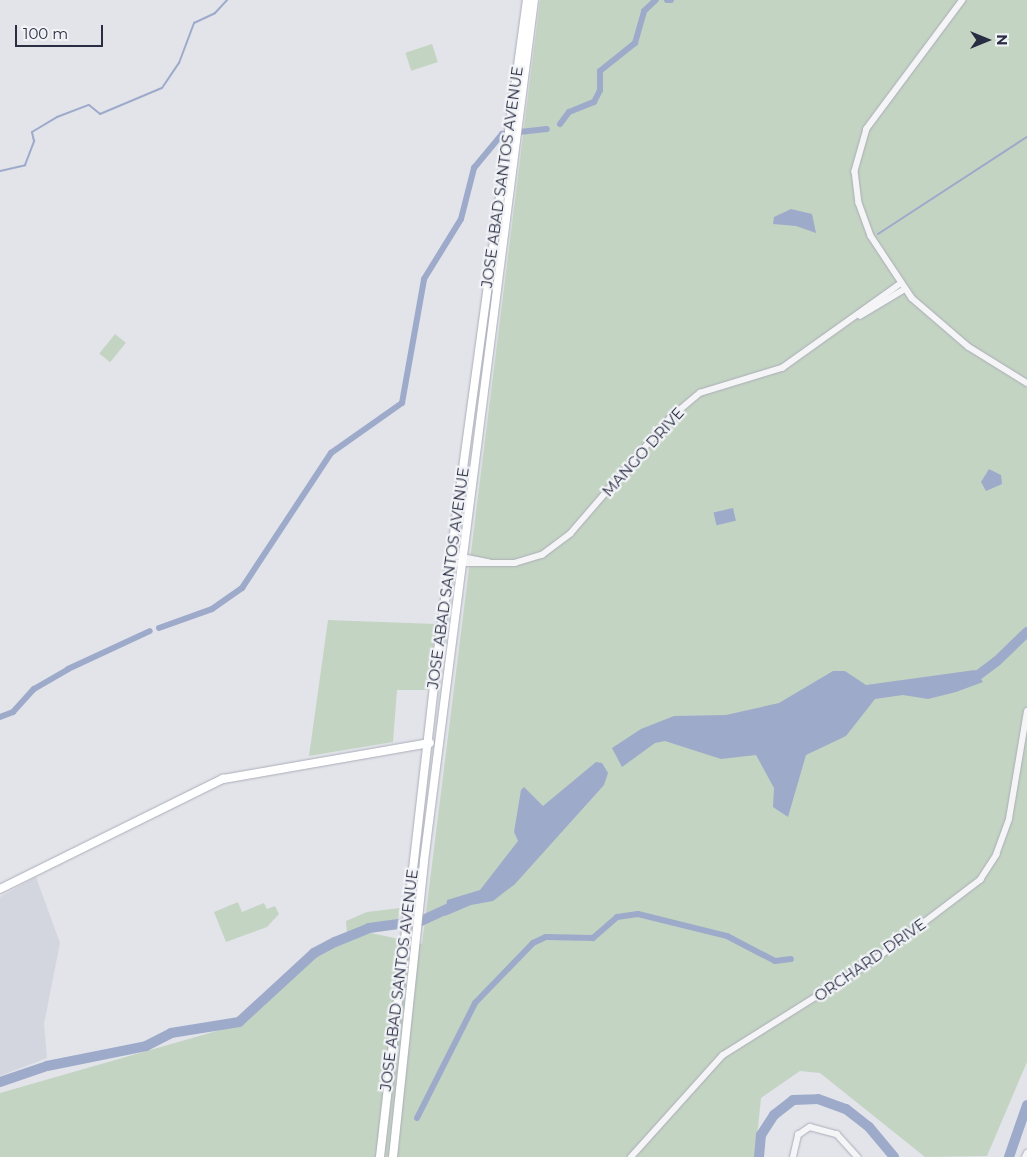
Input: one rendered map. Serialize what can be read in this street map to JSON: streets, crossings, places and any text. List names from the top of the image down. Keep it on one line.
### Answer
{"streets":{"main road":["JOSE ABAD SANTOS AVENUE"],"street":["MANGO DRIVE","ORCHARD DRIVE"]},"crossings":[["JOSE ABAD SANTOS AVENUE","MANGO DRIVE"]],"scale_bar":"100 m","north":"right"}
